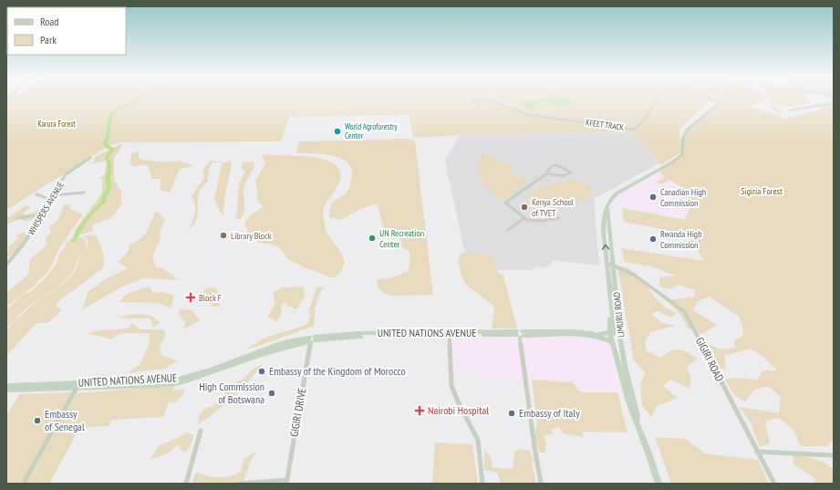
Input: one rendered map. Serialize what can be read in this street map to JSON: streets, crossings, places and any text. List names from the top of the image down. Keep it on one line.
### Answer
{"streets":{"main road":["LIMURU ROAD","UNITED NATIONS AVENUE"],"street":["KFEET TRACK","WHISPERS AVENUE","GIGIRI ROAD","GIGIRI DRIVE"]},"crossings":[["KFEET TRACK","LIMURU ROAD"],["LIMURU ROAD","UNITED NATIONS AVENUE"],["LIMURU ROAD","GIGIRI ROAD"],["UNITED NATIONS AVENUE","GIGIRI DRIVE"]],"parks":["Karura Forest","Sigiria Forest"],"places":{"other":["World Agroforestry Center","Canadian High Commission","Kenya School of TVET","Library Block","UN Recreation Center","Rwanda High Commission","Embassy of the Kingdom of Morocco","High Commission of Botswana","Embassy of Italy","Embassy of Senegal"],"health":["Block F","Nairobi Hospital"]},"legend":["Road","Park"]}
